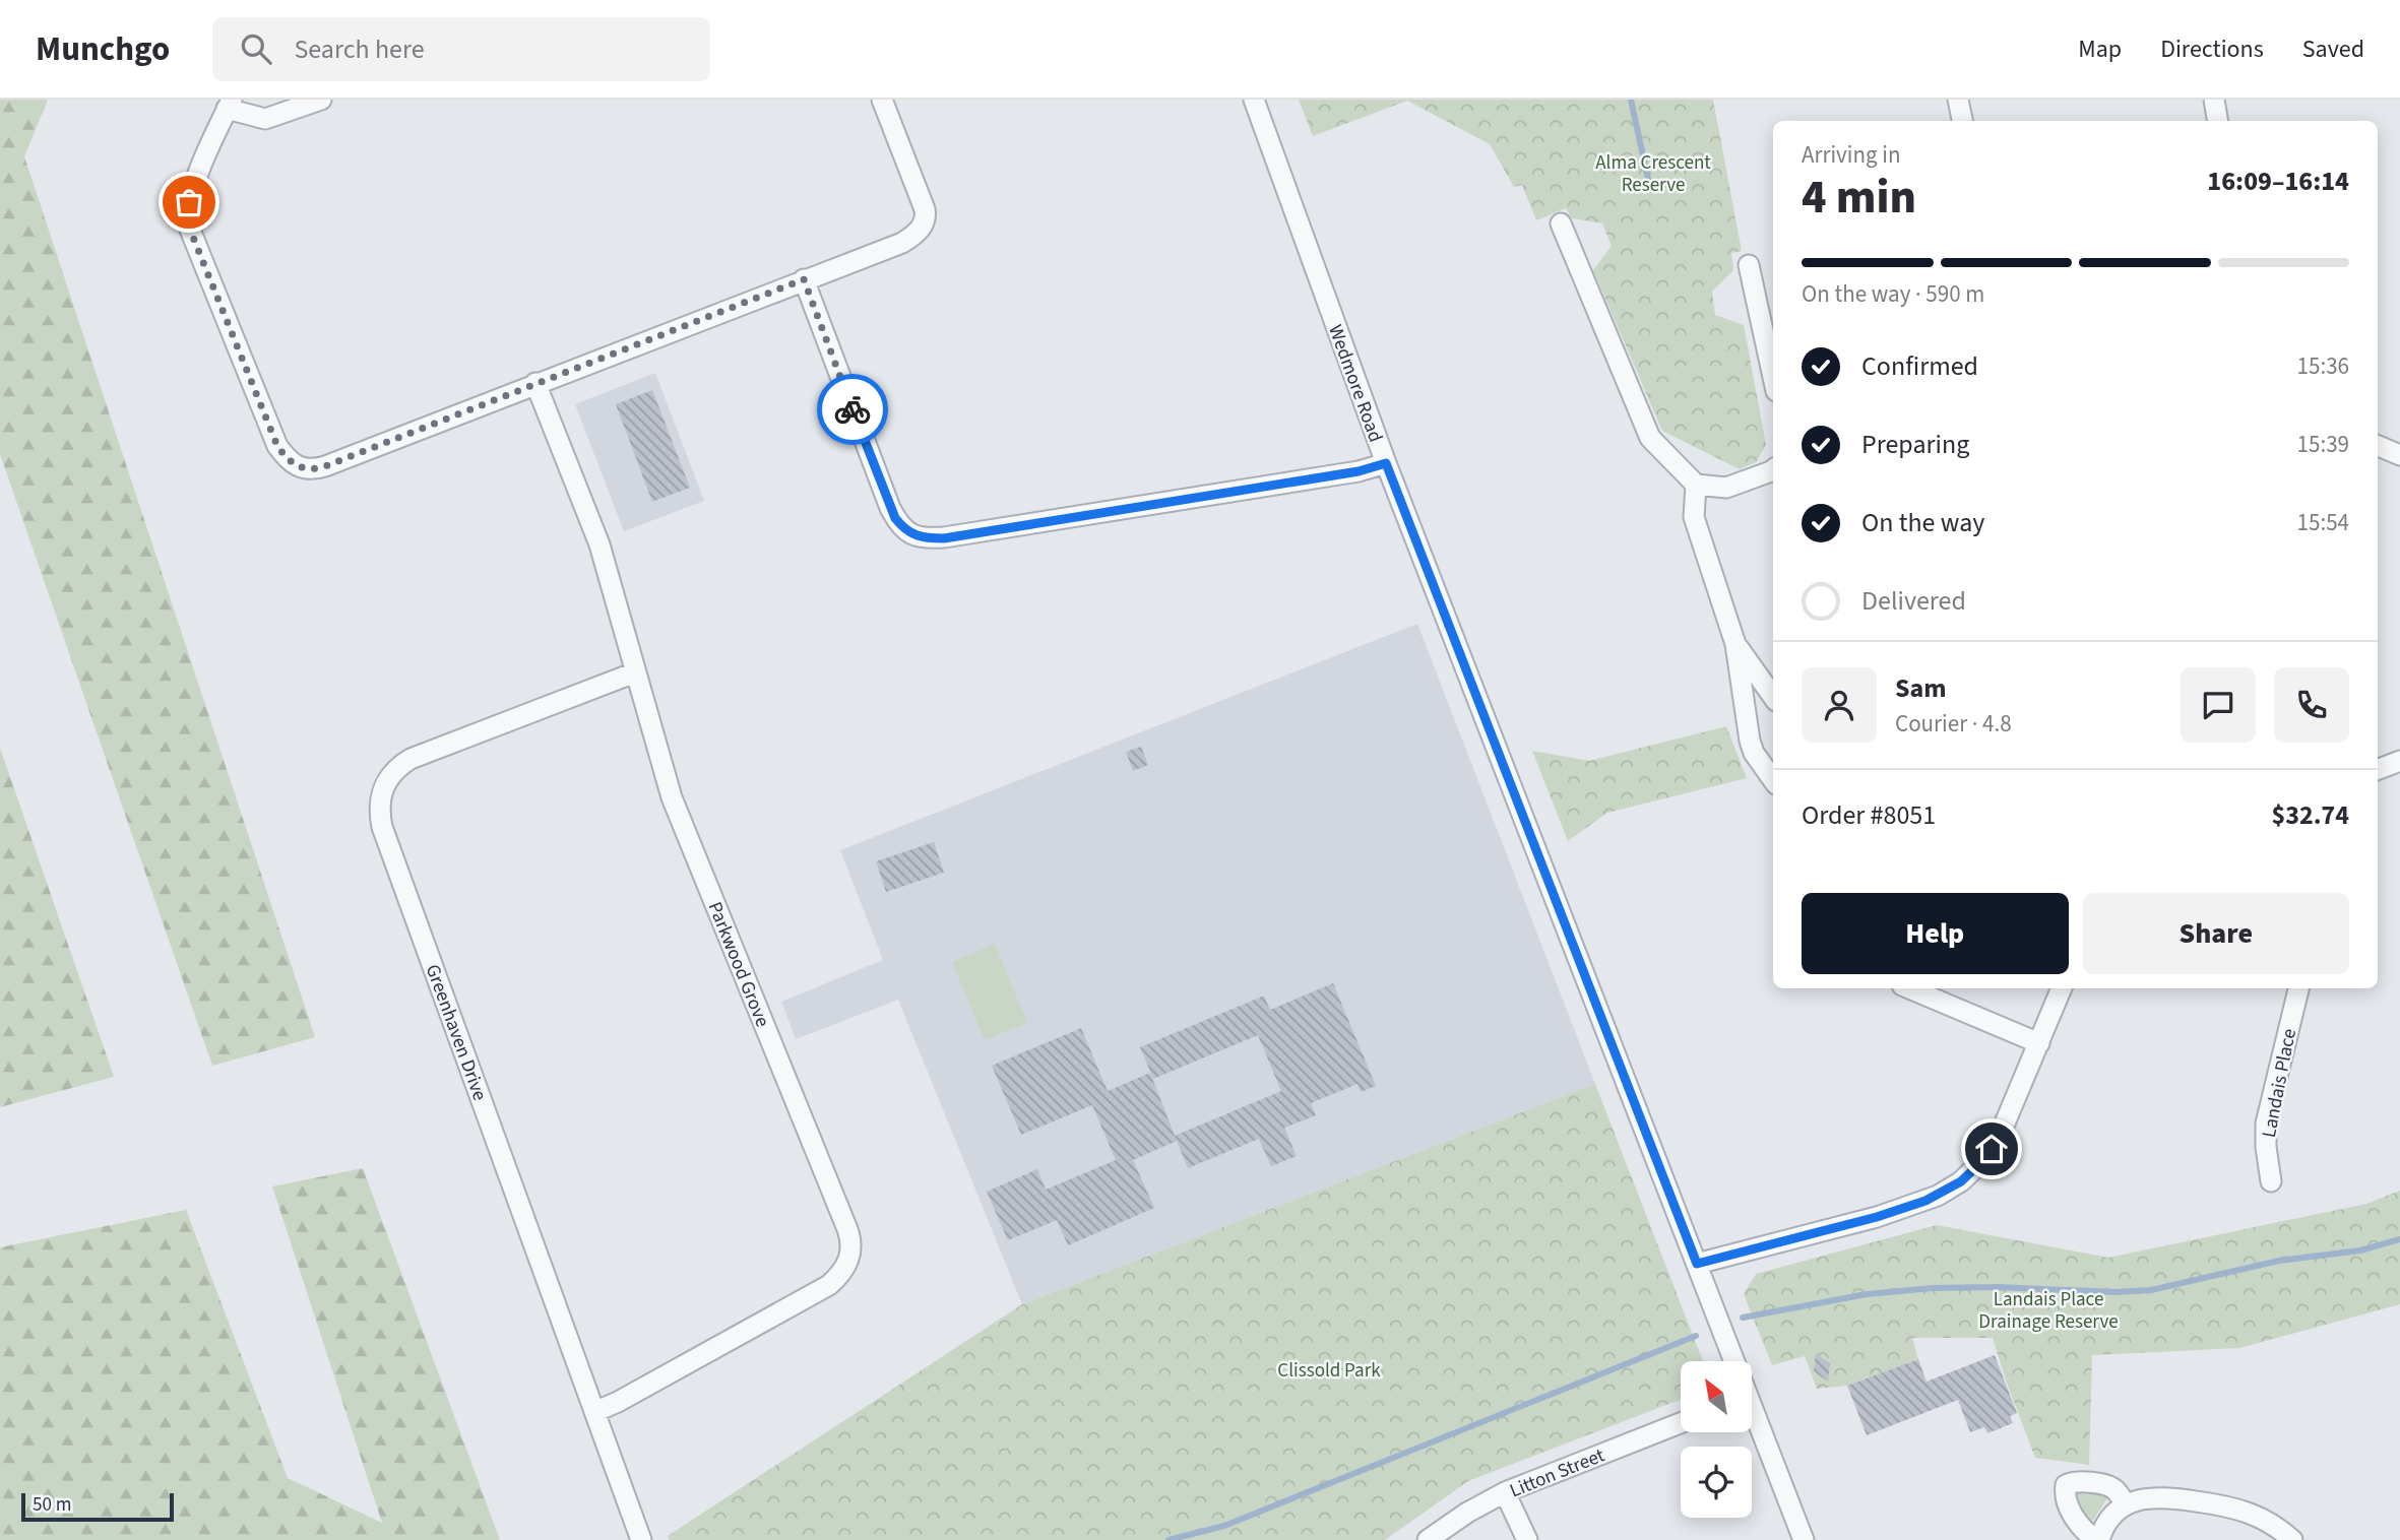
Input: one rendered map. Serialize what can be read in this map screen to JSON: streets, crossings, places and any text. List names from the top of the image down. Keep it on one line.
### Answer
{"streets":{"street":["Wedmore Road","Parkwood Grove","Greenhaven Drive","Landais Place","Litton Street"]},"crossings":[["Parkwood Grove","Greenhaven Drive"]],"parks":["Alma Crescent Reserve","Landais Place Drainage Reserve","Clissold Park"],"scale_bar":"50 m","north":"top left","page":{"header":"Munchgo","search":"Search here","nav":["Map","Directions","Saved"],"heading":["4 min","Arriving in","16:09–16:14"],"panel":["Sam","Courier · 4.8","Order #8051","$32.74"],"bar":"On the way · 590 m","list":[["Confirmed","15:36"],["Preparing","15:39"],["On the way","15:54"],"Delivered"],"buttons":["Help","Share"],"scale":"50 m"}}
